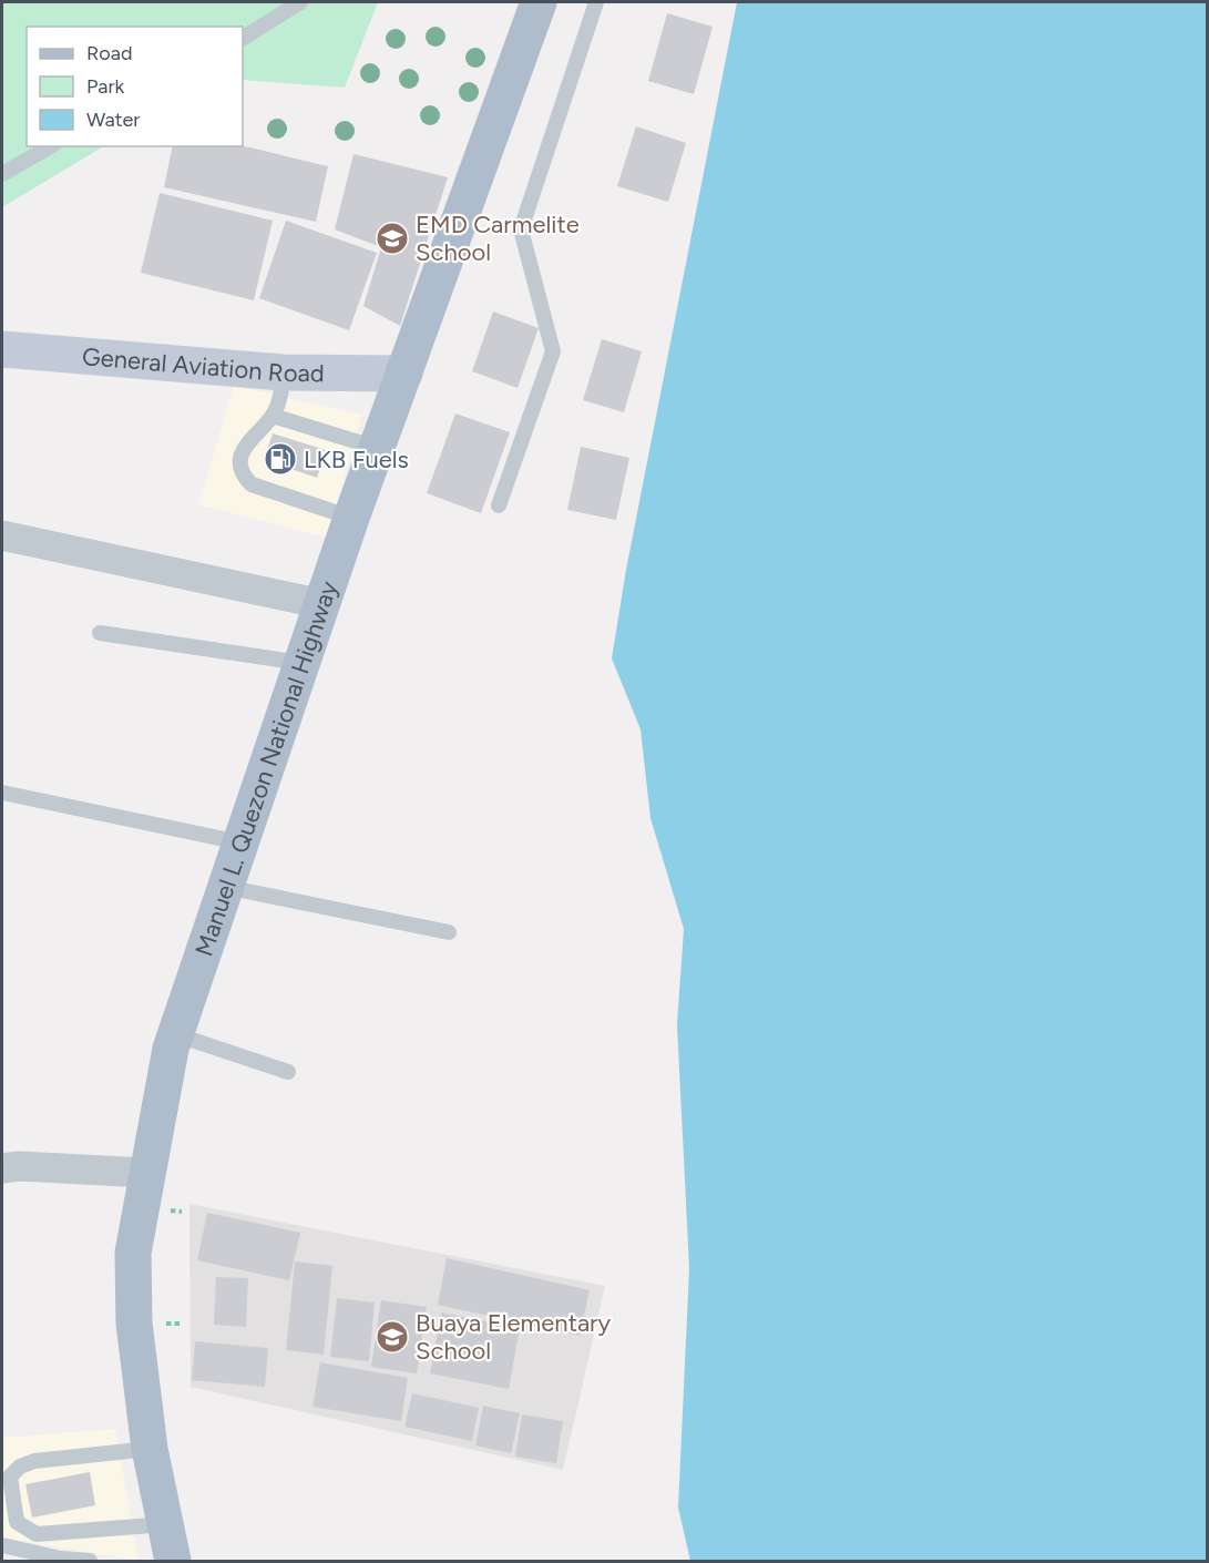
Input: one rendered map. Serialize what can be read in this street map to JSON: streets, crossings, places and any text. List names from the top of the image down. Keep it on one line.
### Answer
{"streets":{"main road":["General Aviation Road","Manuel L. Quezon National Highway"]},"crossings":[["General Aviation Road","Manuel L. Quezon National Highway"]],"places":{"school or university":["EMD Carmelite School","Buaya Elementary School"],"fuel station":["LKB Fuels"]},"legend":["Road","Park","Water"]}
